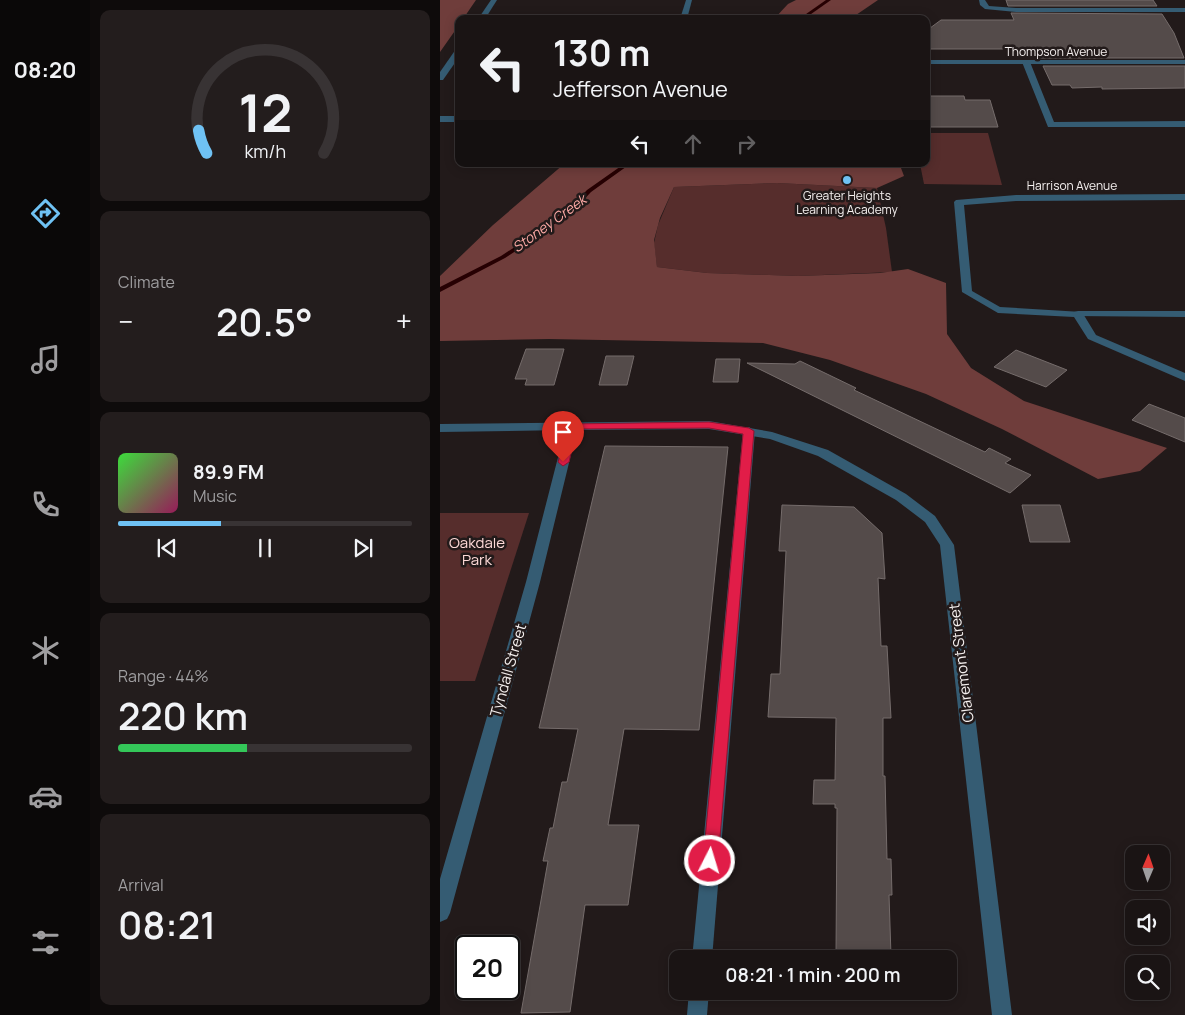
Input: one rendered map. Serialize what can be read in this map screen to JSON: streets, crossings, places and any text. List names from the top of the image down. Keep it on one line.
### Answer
{"streets":{"street":["Thompson Avenue","Harrison Avenue","Claremont Street","Tyndall Street"]},"crossings":[["Claremont Street","Tyndall Street"]],"water":["Stoney Creek"],"parks":["Oakdale Park"],"places":["Greater Heights Learning Academy"],"north":"top","page":{"tabs":"08:20","turn":["130 m","Jefferson Avenue"],"tile":["Climate",["Range · 44%","220 km"],["Arrival","08:21"]],"heat":["−","20.5°","+"],"song":["89.9 FM","Music"],"limit":"20","trip":"08:21 · 1 min · 200 m","gauge":["12","km/h"]}}
